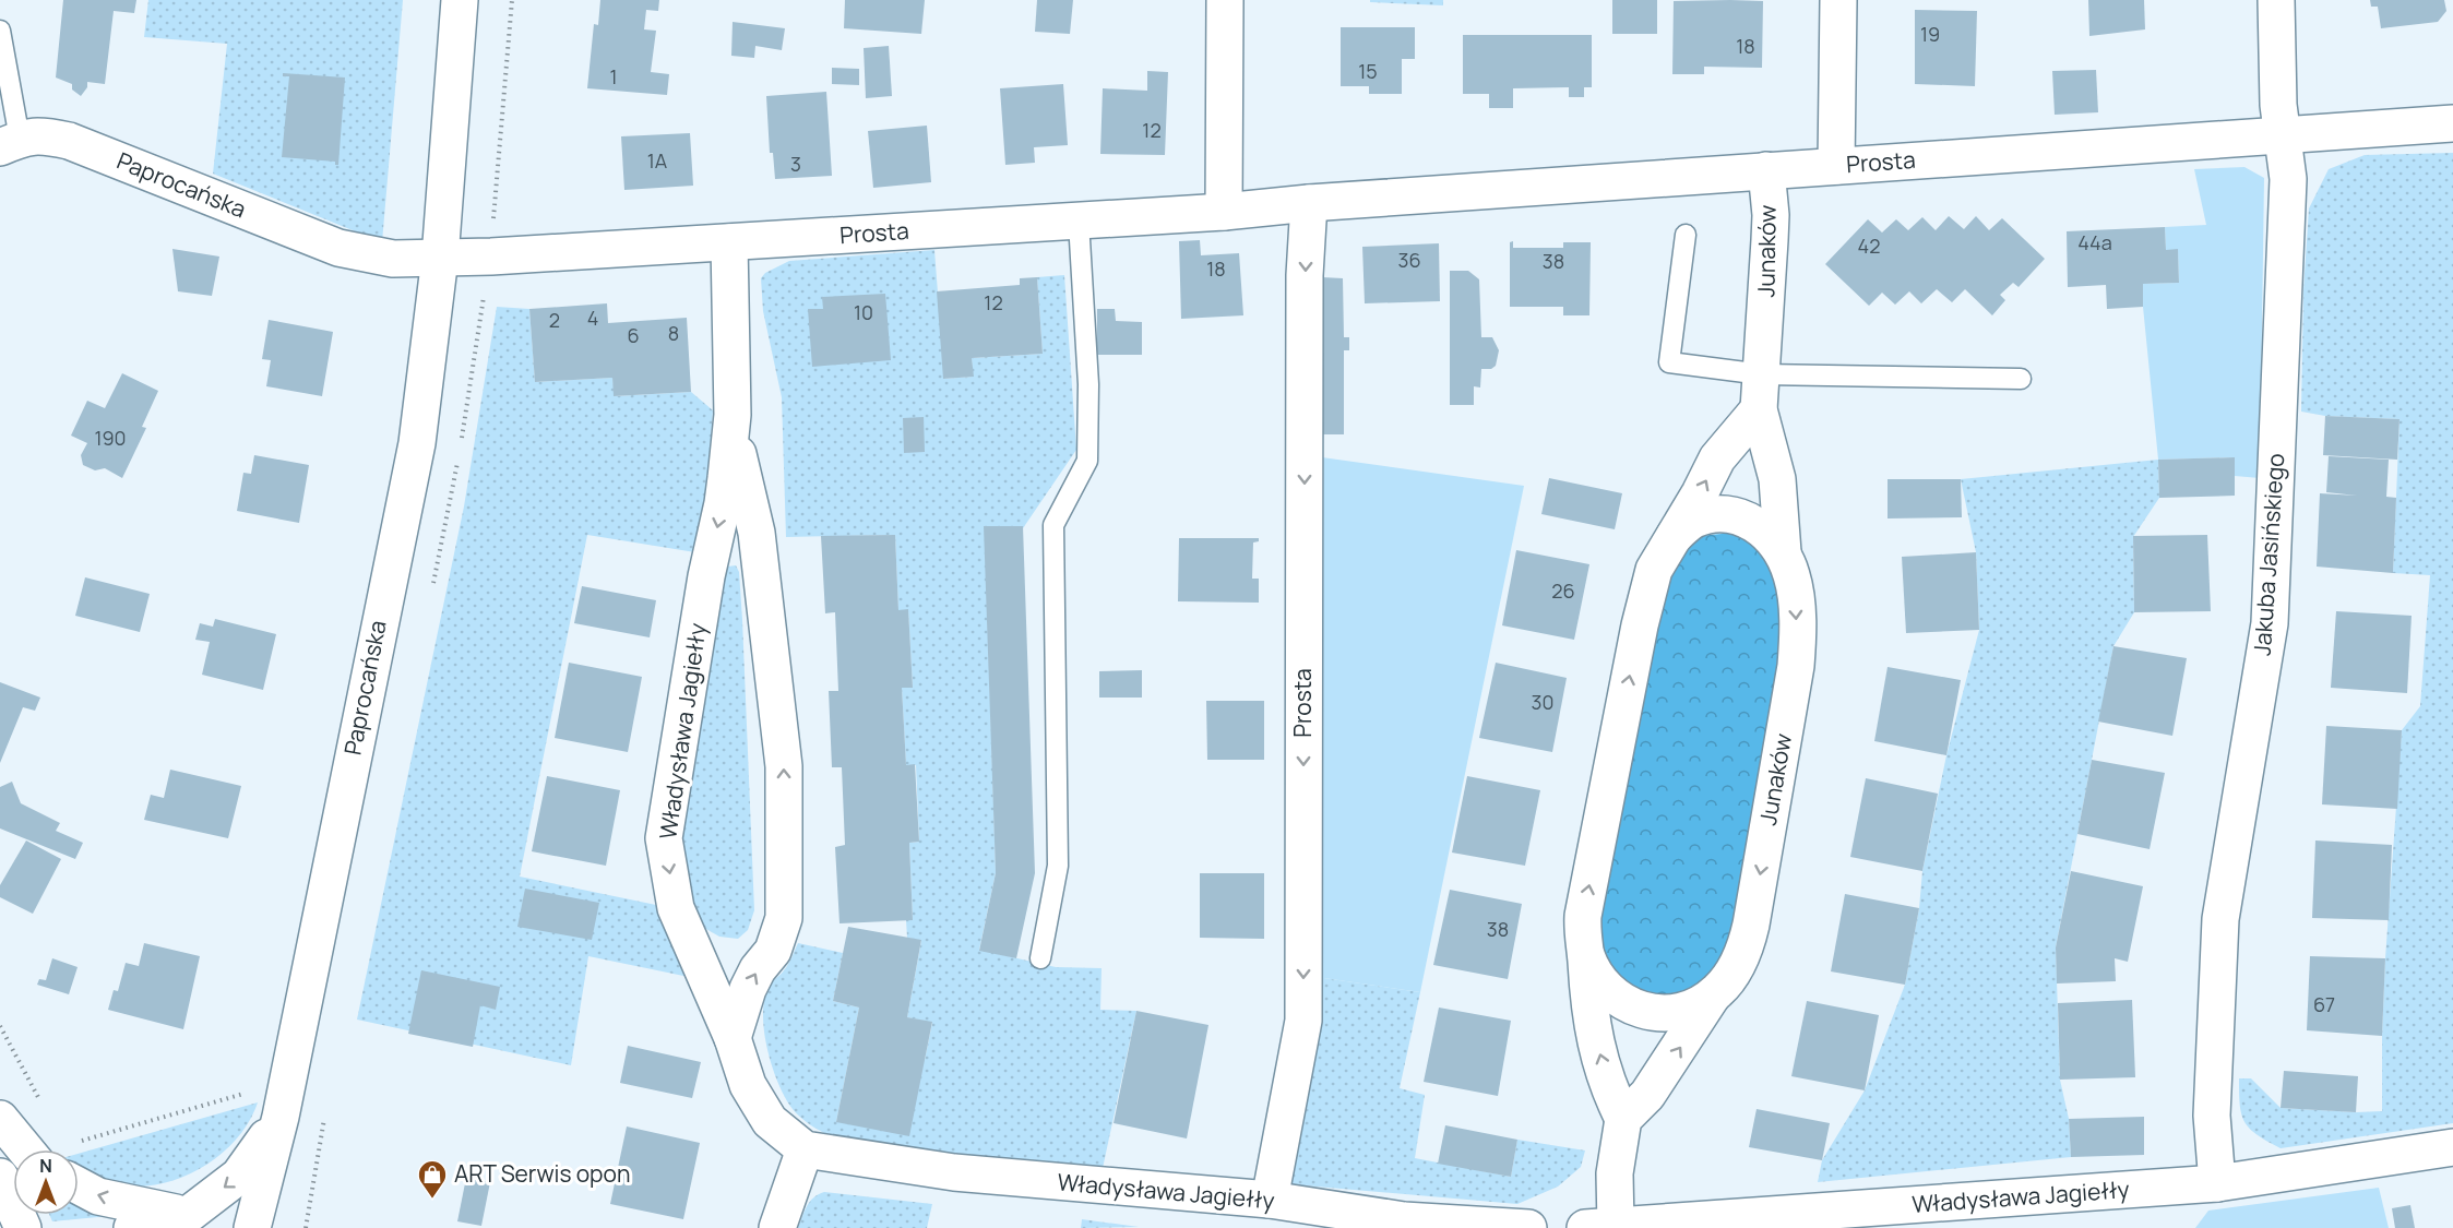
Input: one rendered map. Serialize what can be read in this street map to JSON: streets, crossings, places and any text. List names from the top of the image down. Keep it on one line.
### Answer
{"streets":{"street":["Prosta","Paprocańska","Junaków","Jakuba Jasińskiego","Władysława Jagiełły"]},"crossings":[["Prosta","Paprocańska"],["Prosta","Junaków"],["Prosta","Jakuba Jasińskiego"],["Prosta","Władysława Jagiełły"],["Jakuba Jasińskiego","Władysława Jagiełły"]],"places":{"shop":["ART Serwis opon"]},"house_numbers":["19","18","15","1","12","1A","3","44a","42","36","38","18","12","10","4","2","8","6","190","26","30","38","67"],"north":"top"}
